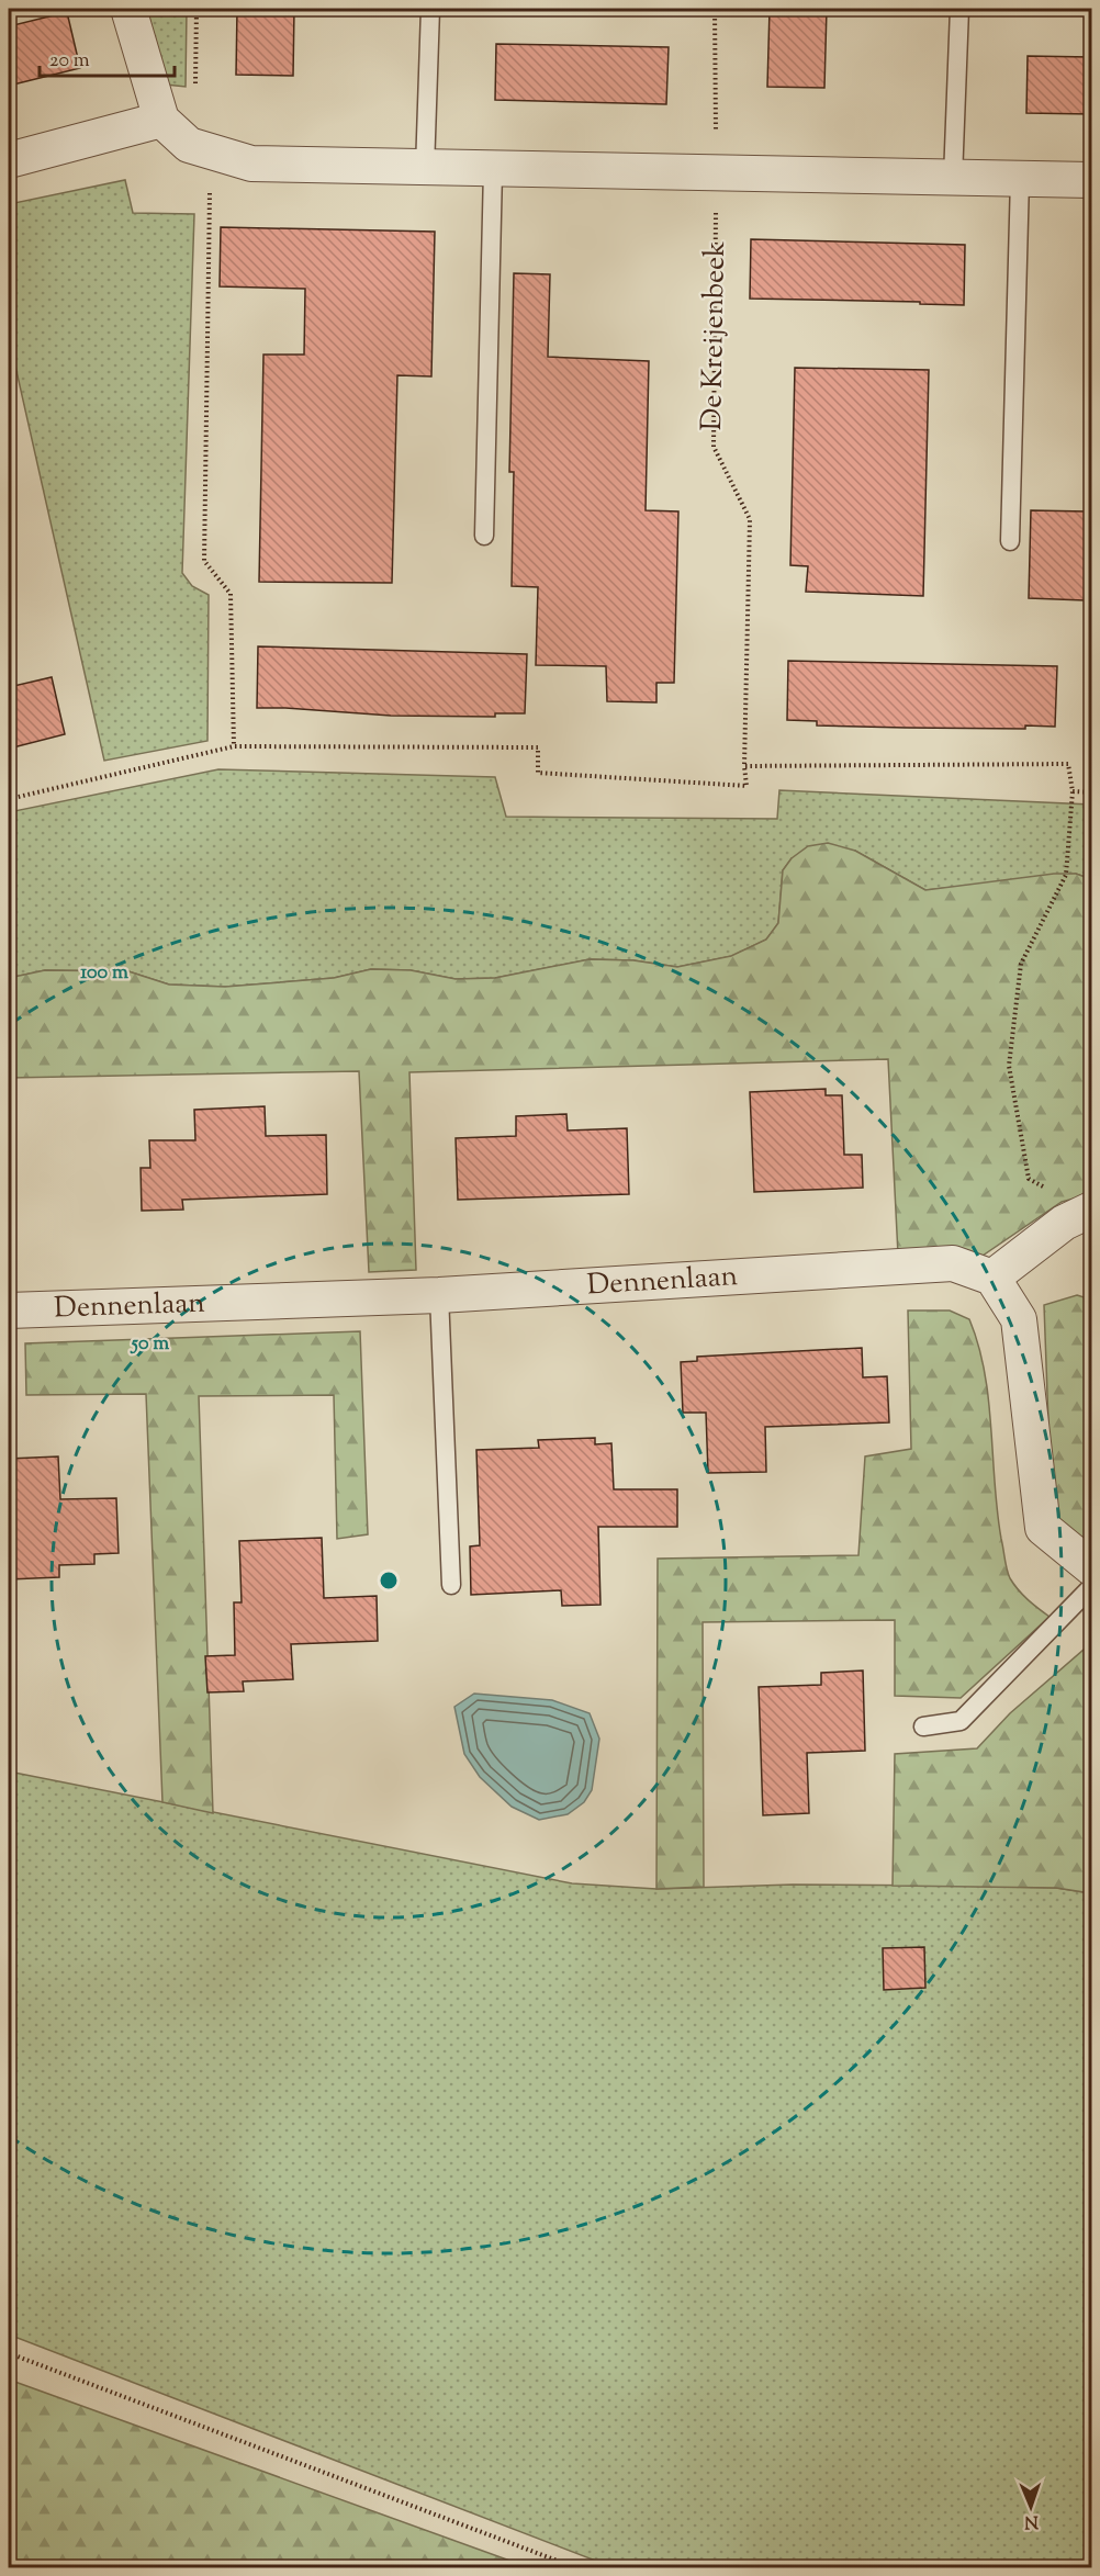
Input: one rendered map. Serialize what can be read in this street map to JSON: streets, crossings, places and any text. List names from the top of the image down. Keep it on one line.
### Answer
{"streets":{"street":["Dennenlaan"],"path":["De Kreijenbeek"]},"scale_bar":"20 m","north":"bottom","rings":["100 m","50 m"]}
